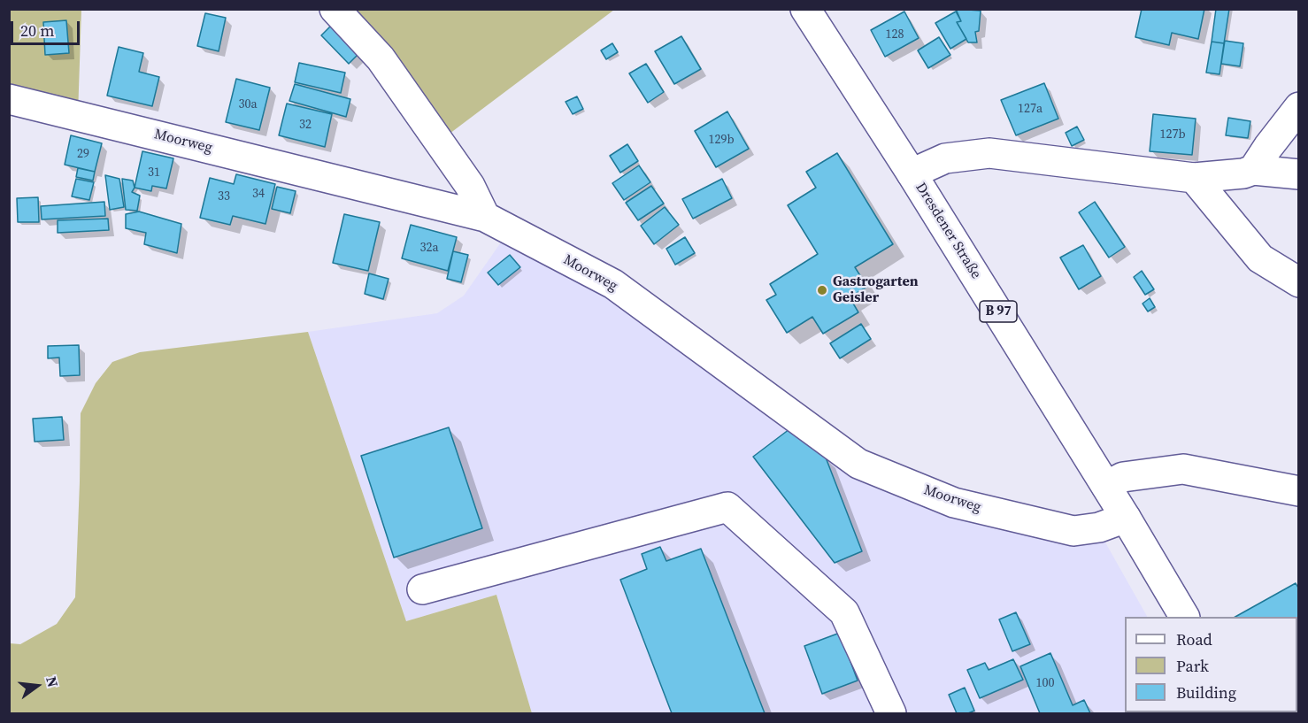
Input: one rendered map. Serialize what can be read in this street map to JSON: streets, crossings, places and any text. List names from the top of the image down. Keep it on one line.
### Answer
{"streets":{"street":["Moorweg","Dresdener Straße","B 97"]},"crossings":[["Moorweg","Dresdener Straße"]],"places":["Gastrogarten Geisler"],"house_numbers":["128","30a","127a","32","127b","129b","29","31","34","33","32a","100"],"legend":["Road","Park","Building"],"scale_bar":"20 m","north":"right"}
